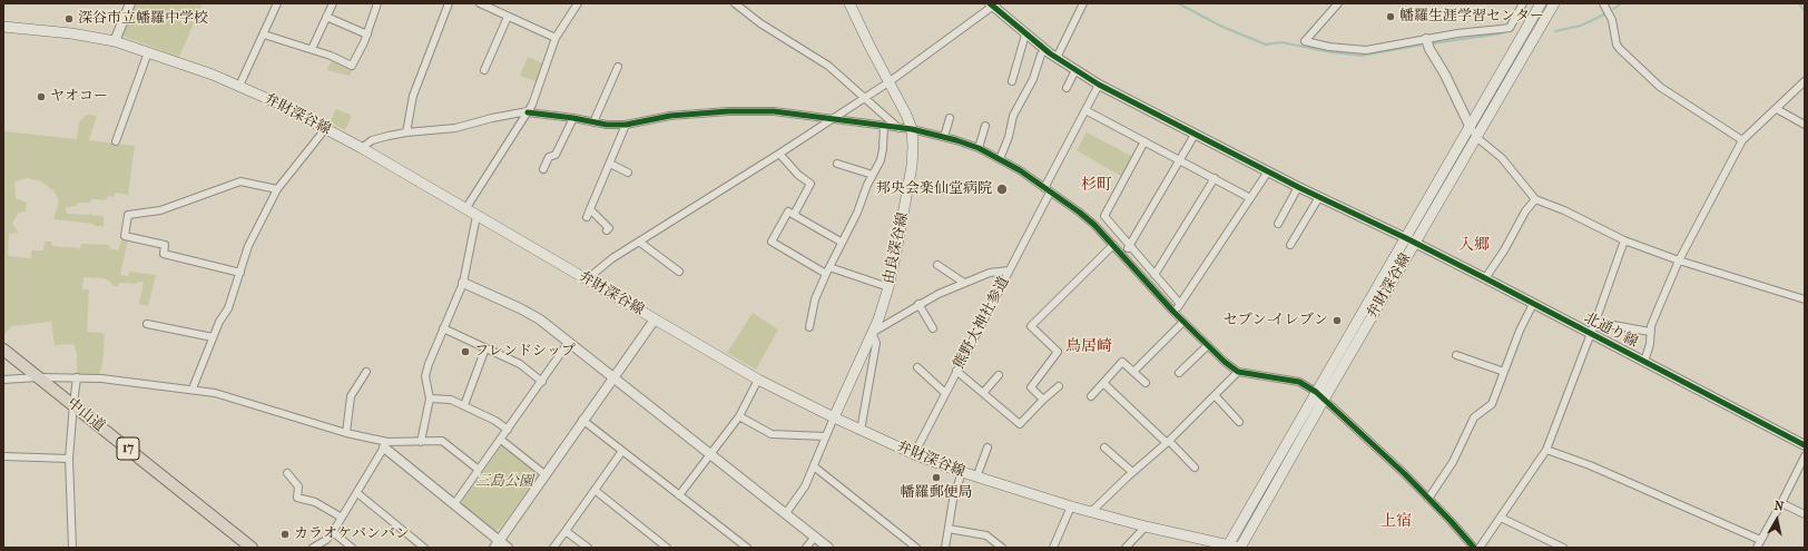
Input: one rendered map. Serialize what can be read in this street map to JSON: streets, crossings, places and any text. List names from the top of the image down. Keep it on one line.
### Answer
{"streets":{"highway":["中山道","17"],"main road":["弁財深谷線","由良深谷線"],"street":["熊野大神社参道","北通り線"]},"crossings":[["弁財深谷線","由良深谷線"],["弁財深谷線","熊野大神社参道"],["弁財深谷線","北通り線"],["熊野大神社参道","北通り線"]],"districts":["杉町","入郷","鳥居崎","上宿"],"parks":["三島公園"],"places":["幡羅生涯学習センター","深谷市立幡羅中学校","ヤオコー","邦央会楽仙堂病院","セブン-イレブン","フレンドシップ","幡羅郵便局","カラオケバンバン"],"north":"top"}
